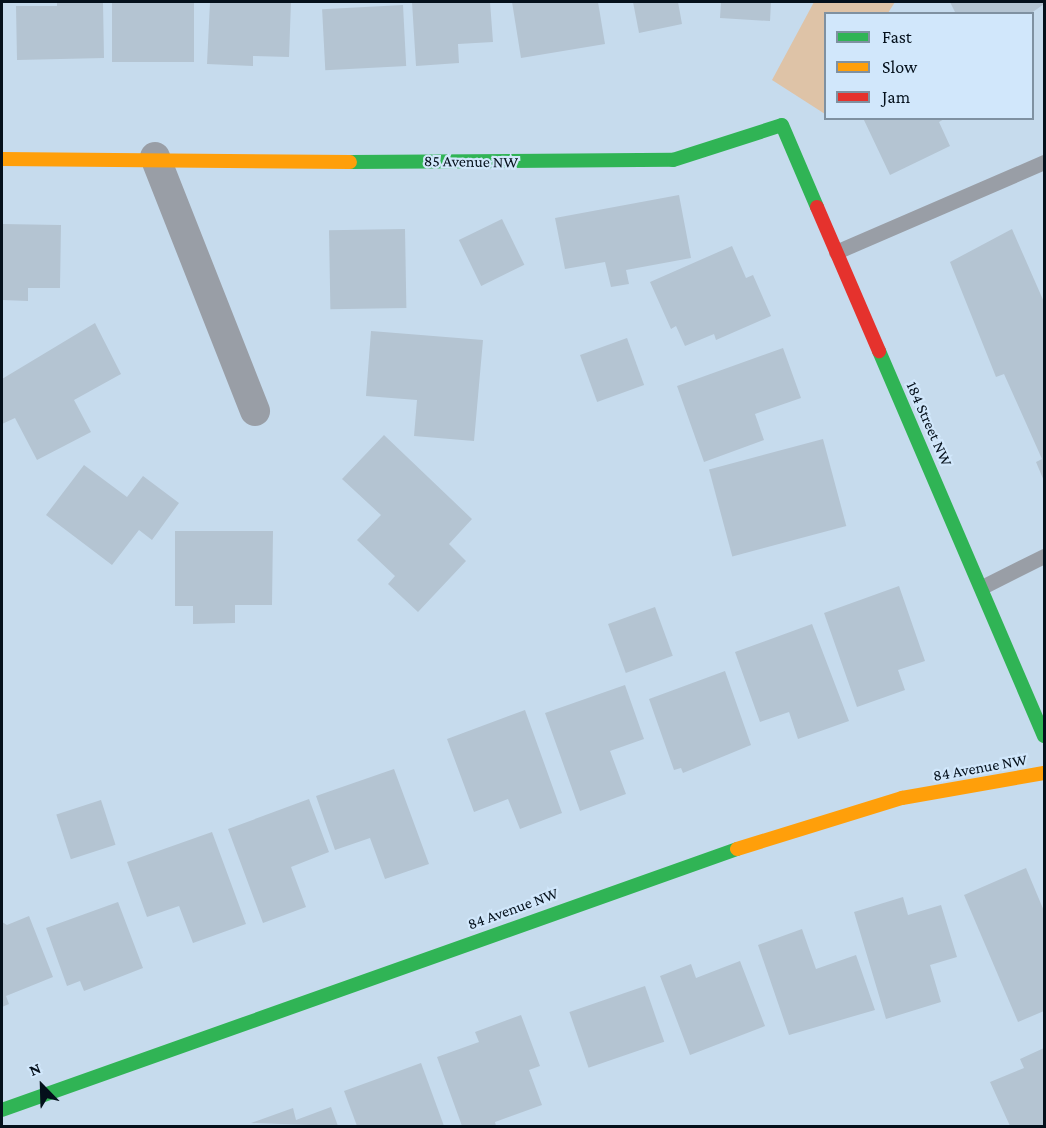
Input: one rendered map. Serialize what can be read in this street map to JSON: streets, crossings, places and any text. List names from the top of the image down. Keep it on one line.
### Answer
{"streets":{"street":["85 Avenue NW","184 Street NW","84 Avenue NW"]},"crossings":[["85 Avenue NW","184 Street NW"]],"legend":["Fast","Slow","Jam"],"north":"top left"}
